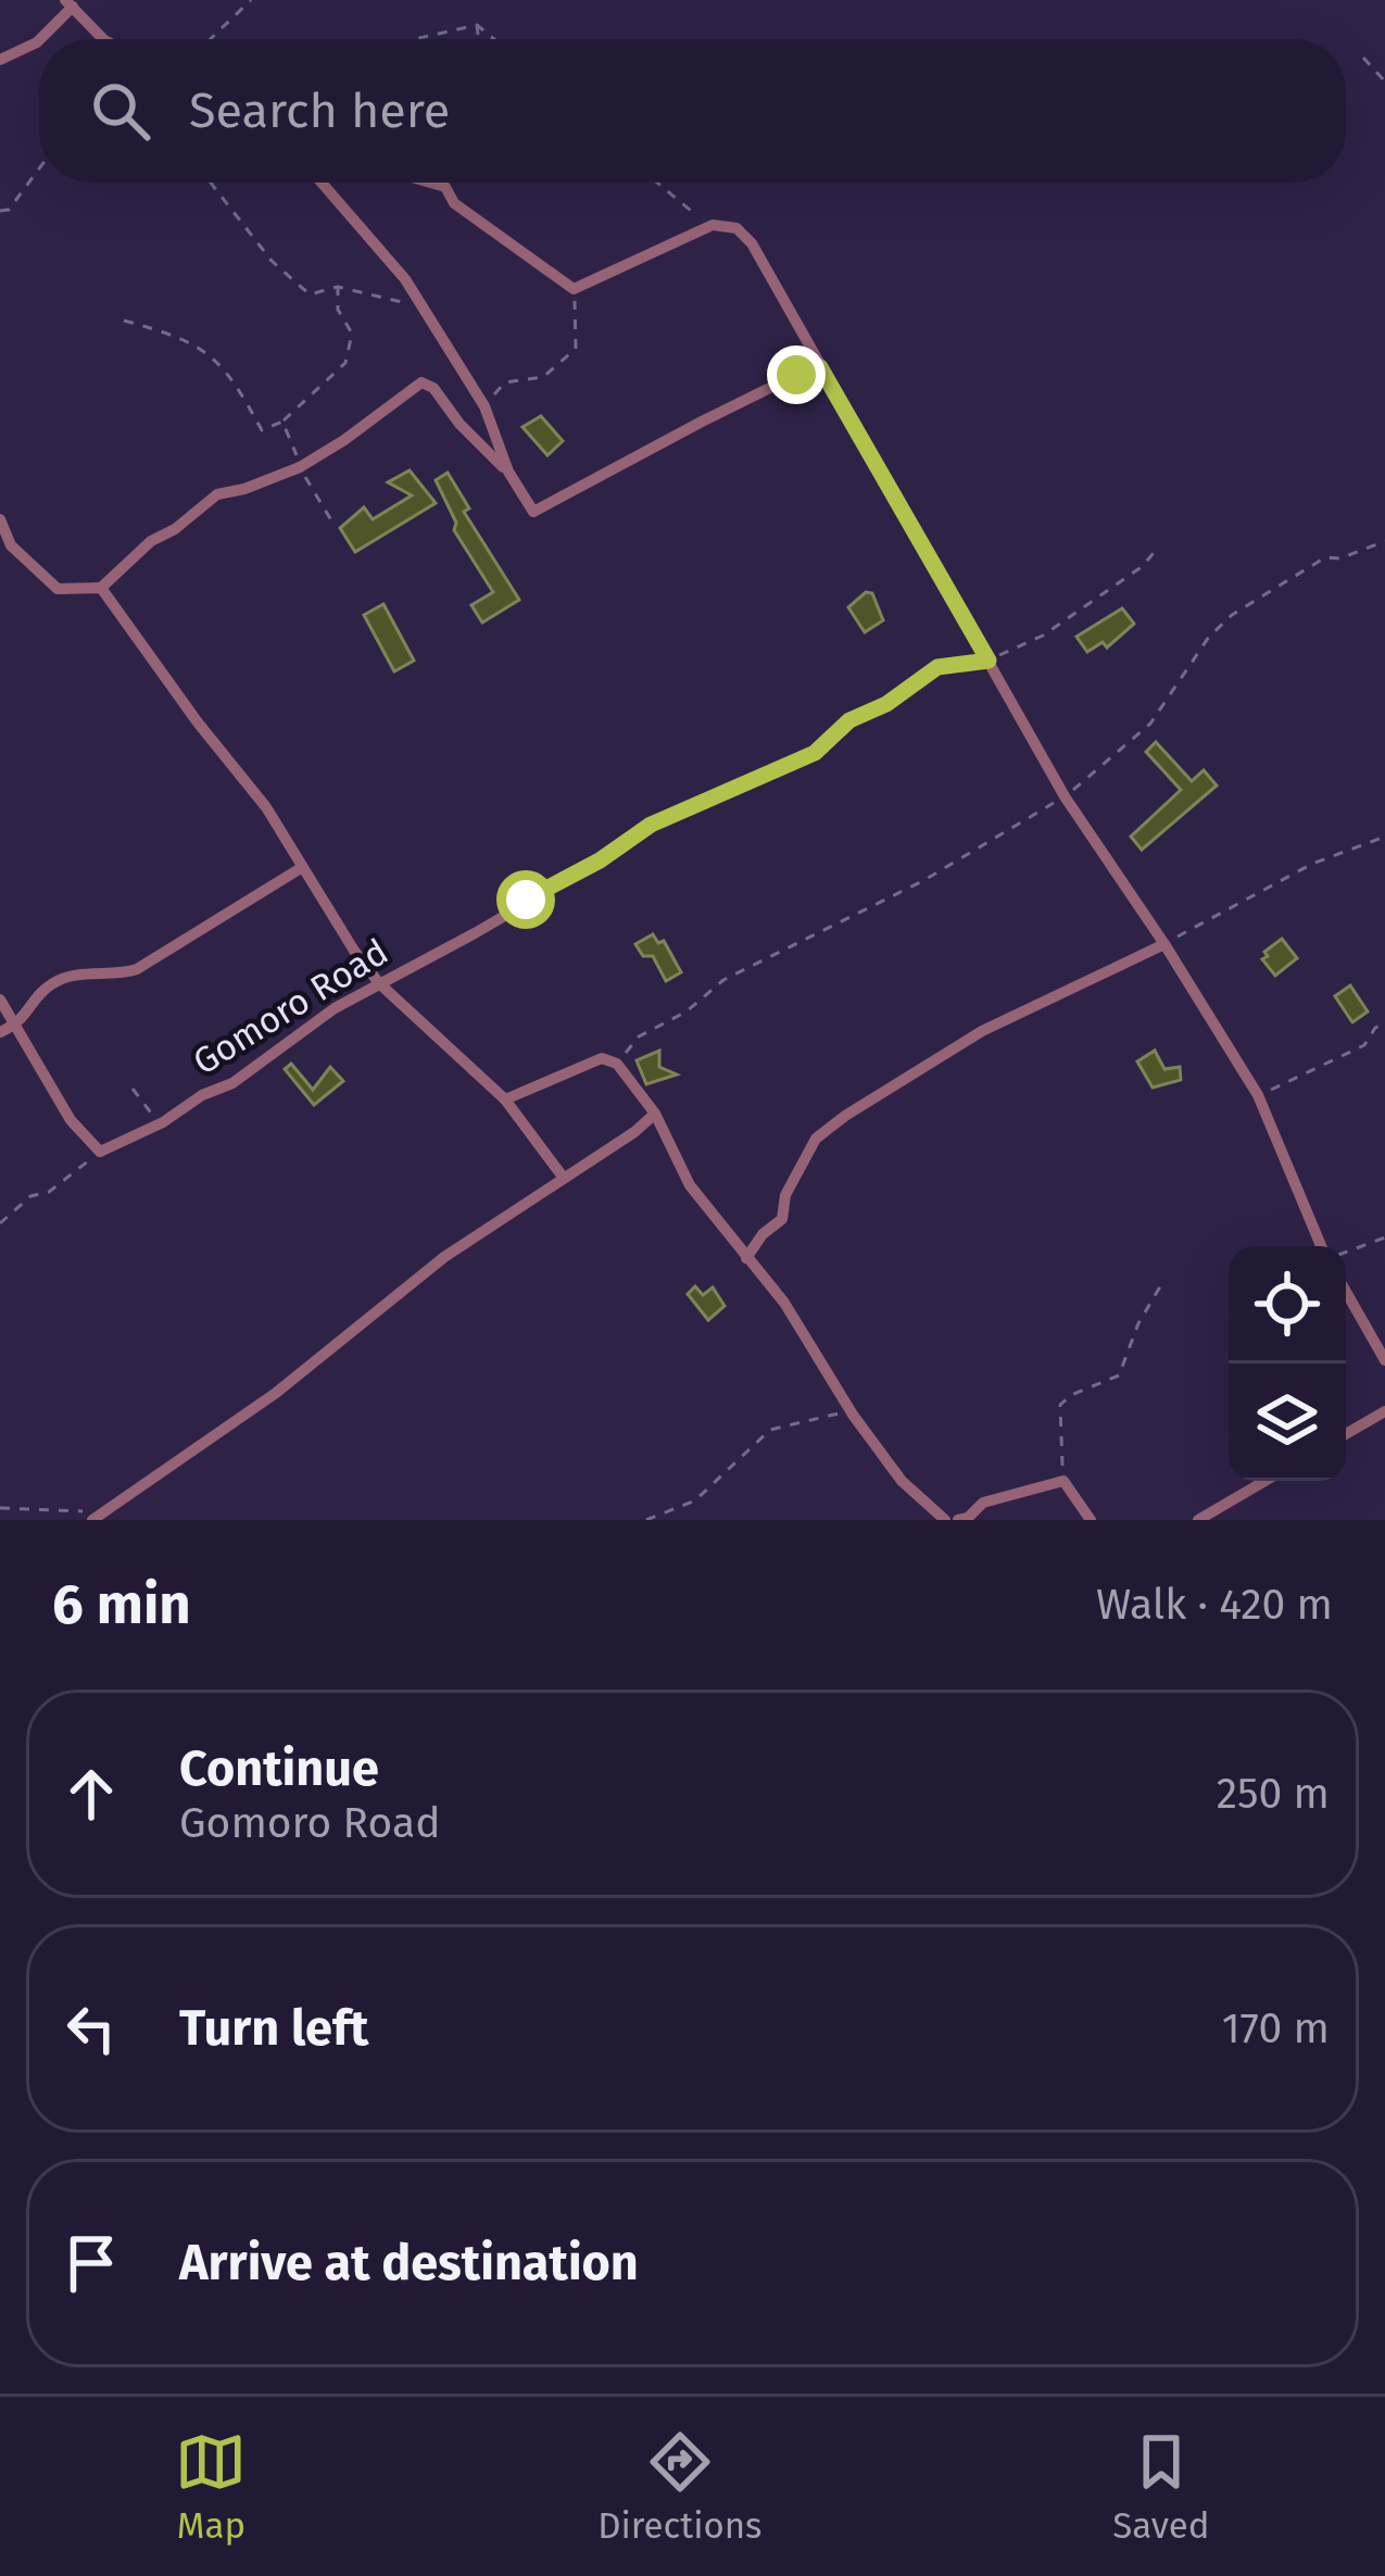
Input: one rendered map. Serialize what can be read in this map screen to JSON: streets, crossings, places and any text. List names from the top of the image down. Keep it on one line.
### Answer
{"streets":{"street":["Gomoro Road"]},"page":{"search":"Search here","heading":["6 min","Walk · 420 m"],"list":[["Continue","Gomoro Road","250 m"],["Turn left","170 m"],"Arrive at destination"],"nav":["Map","Directions","Saved"]}}
